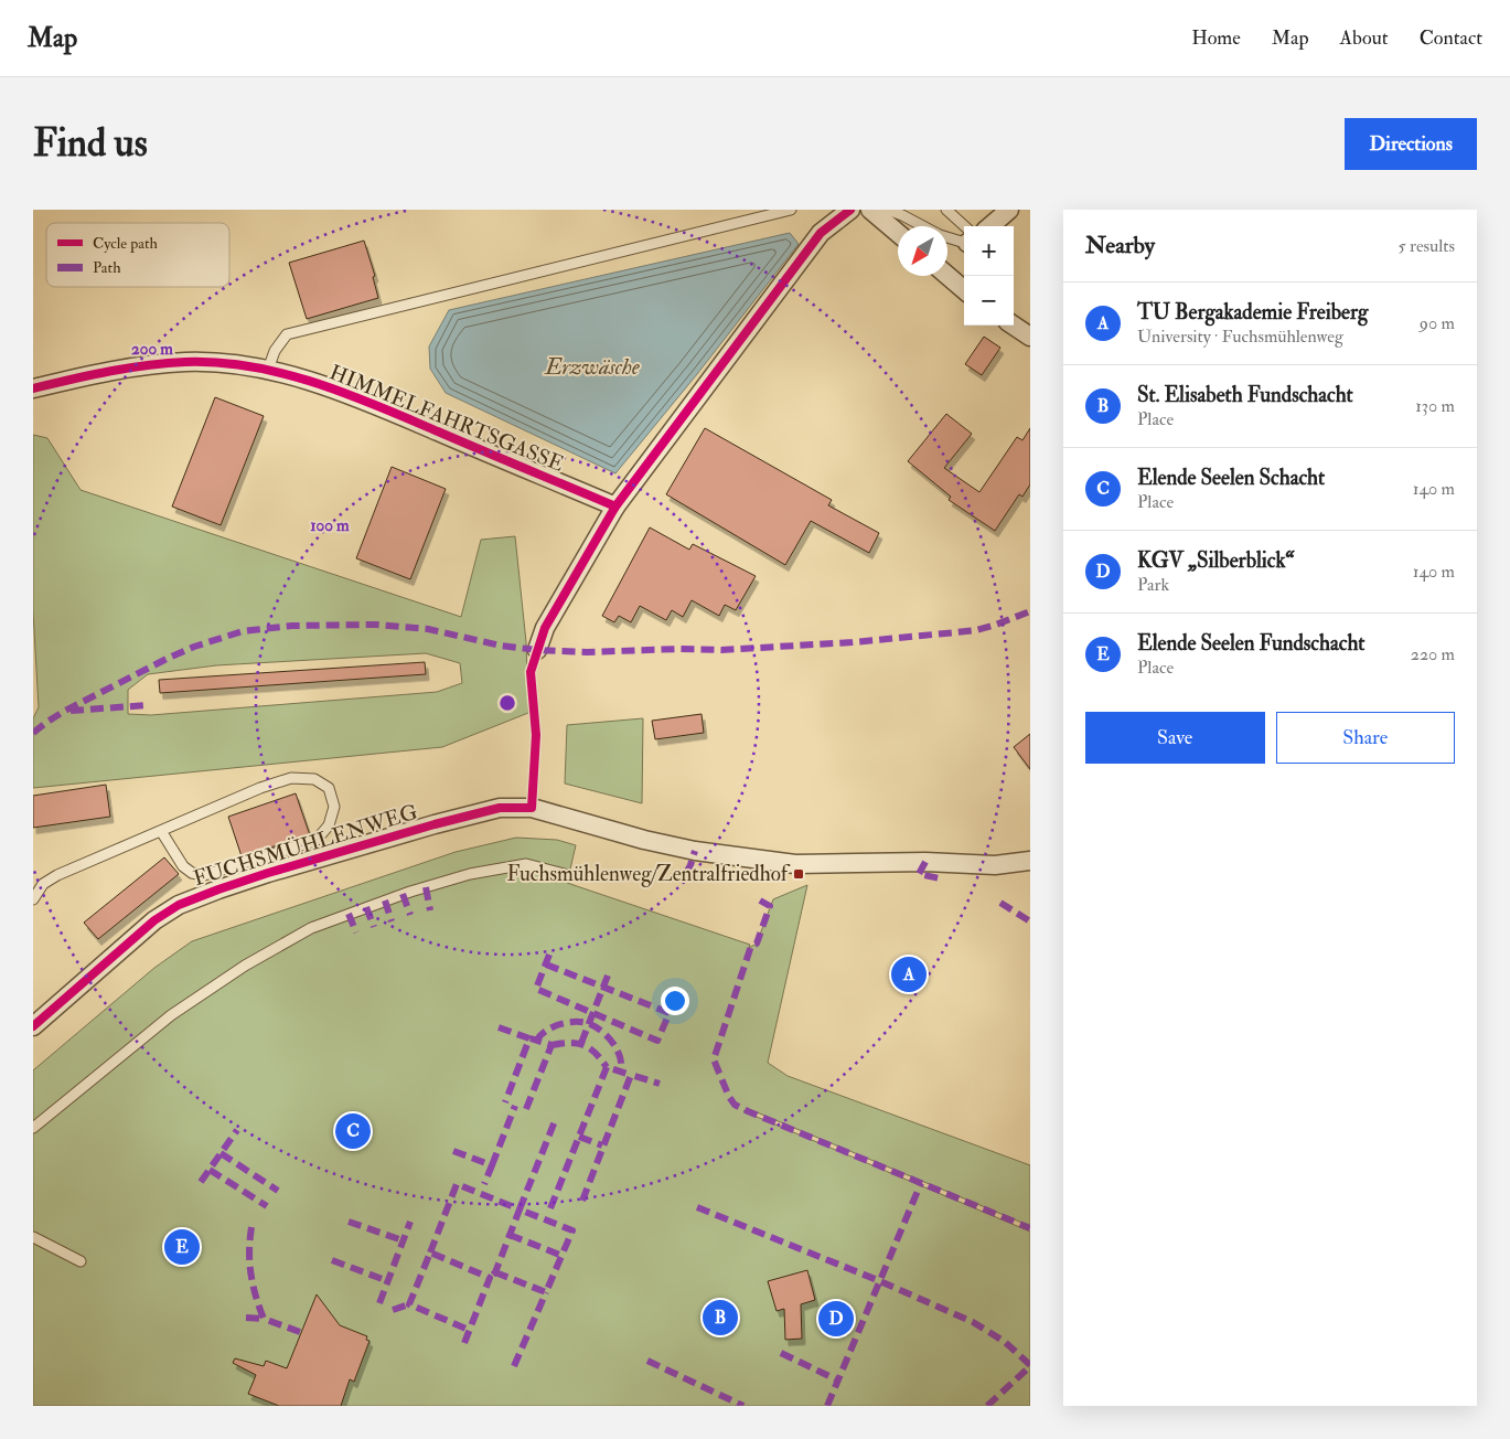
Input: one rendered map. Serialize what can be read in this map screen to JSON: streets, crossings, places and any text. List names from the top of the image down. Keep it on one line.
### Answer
{"streets":{"street":["HIMMELFAHRTSGASSE","FUCHSMÜHLENWEG"]},"water":["Erzwäsche"],"places":{"transit":["Fuchsmühlenweg/Zentralfriedhof"]},"legend":["Cycle path","Path"],"north":"bottom left","page":{"header":"Map","nav":["Home","Map","About","Contact"],"buttons":["Directions",["Save","Share"]],"title":"Find us","heading":["Nearby","5 results"],"map_buttons":["+","−"],"list":[{"mark":"A","name":"TU Bergakademie Freiberg","note":"University · Fuchsmühlenweg","value":"90 m"},{"mark":"B","name":"St. Elisabeth Fundschacht","note":"Place","value":"130 m"},{"mark":"C","name":"Elende Seelen Schacht","note":"Place","value":"140 m"},{"mark":"D","name":"KGV „Silberblick“","note":"Park","value":"140 m"},{"mark":"E","name":"Elende Seelen Fundschacht","note":"Place","value":"220 m"}],"pins":["A","C","E","B","D"]},"rings":["200 m","100 m"]}
